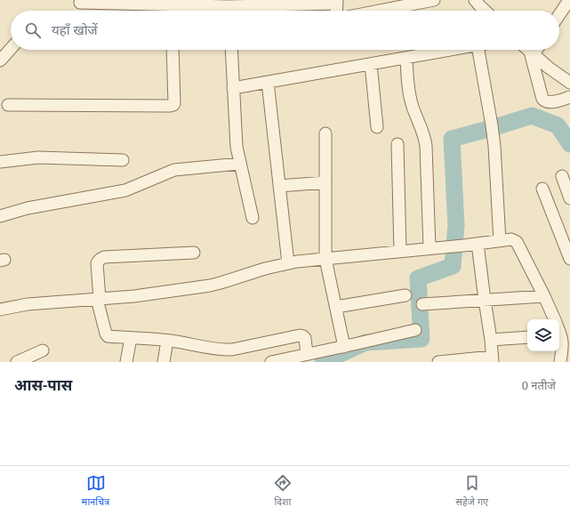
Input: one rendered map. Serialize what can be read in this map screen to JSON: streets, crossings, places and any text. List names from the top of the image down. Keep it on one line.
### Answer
{"page":{"search":"यहाँ खोजें","heading":["आस-पास","0 नतीजे"],"nav":["मानचित्र","दिशा","सहेजे गए"]}}
